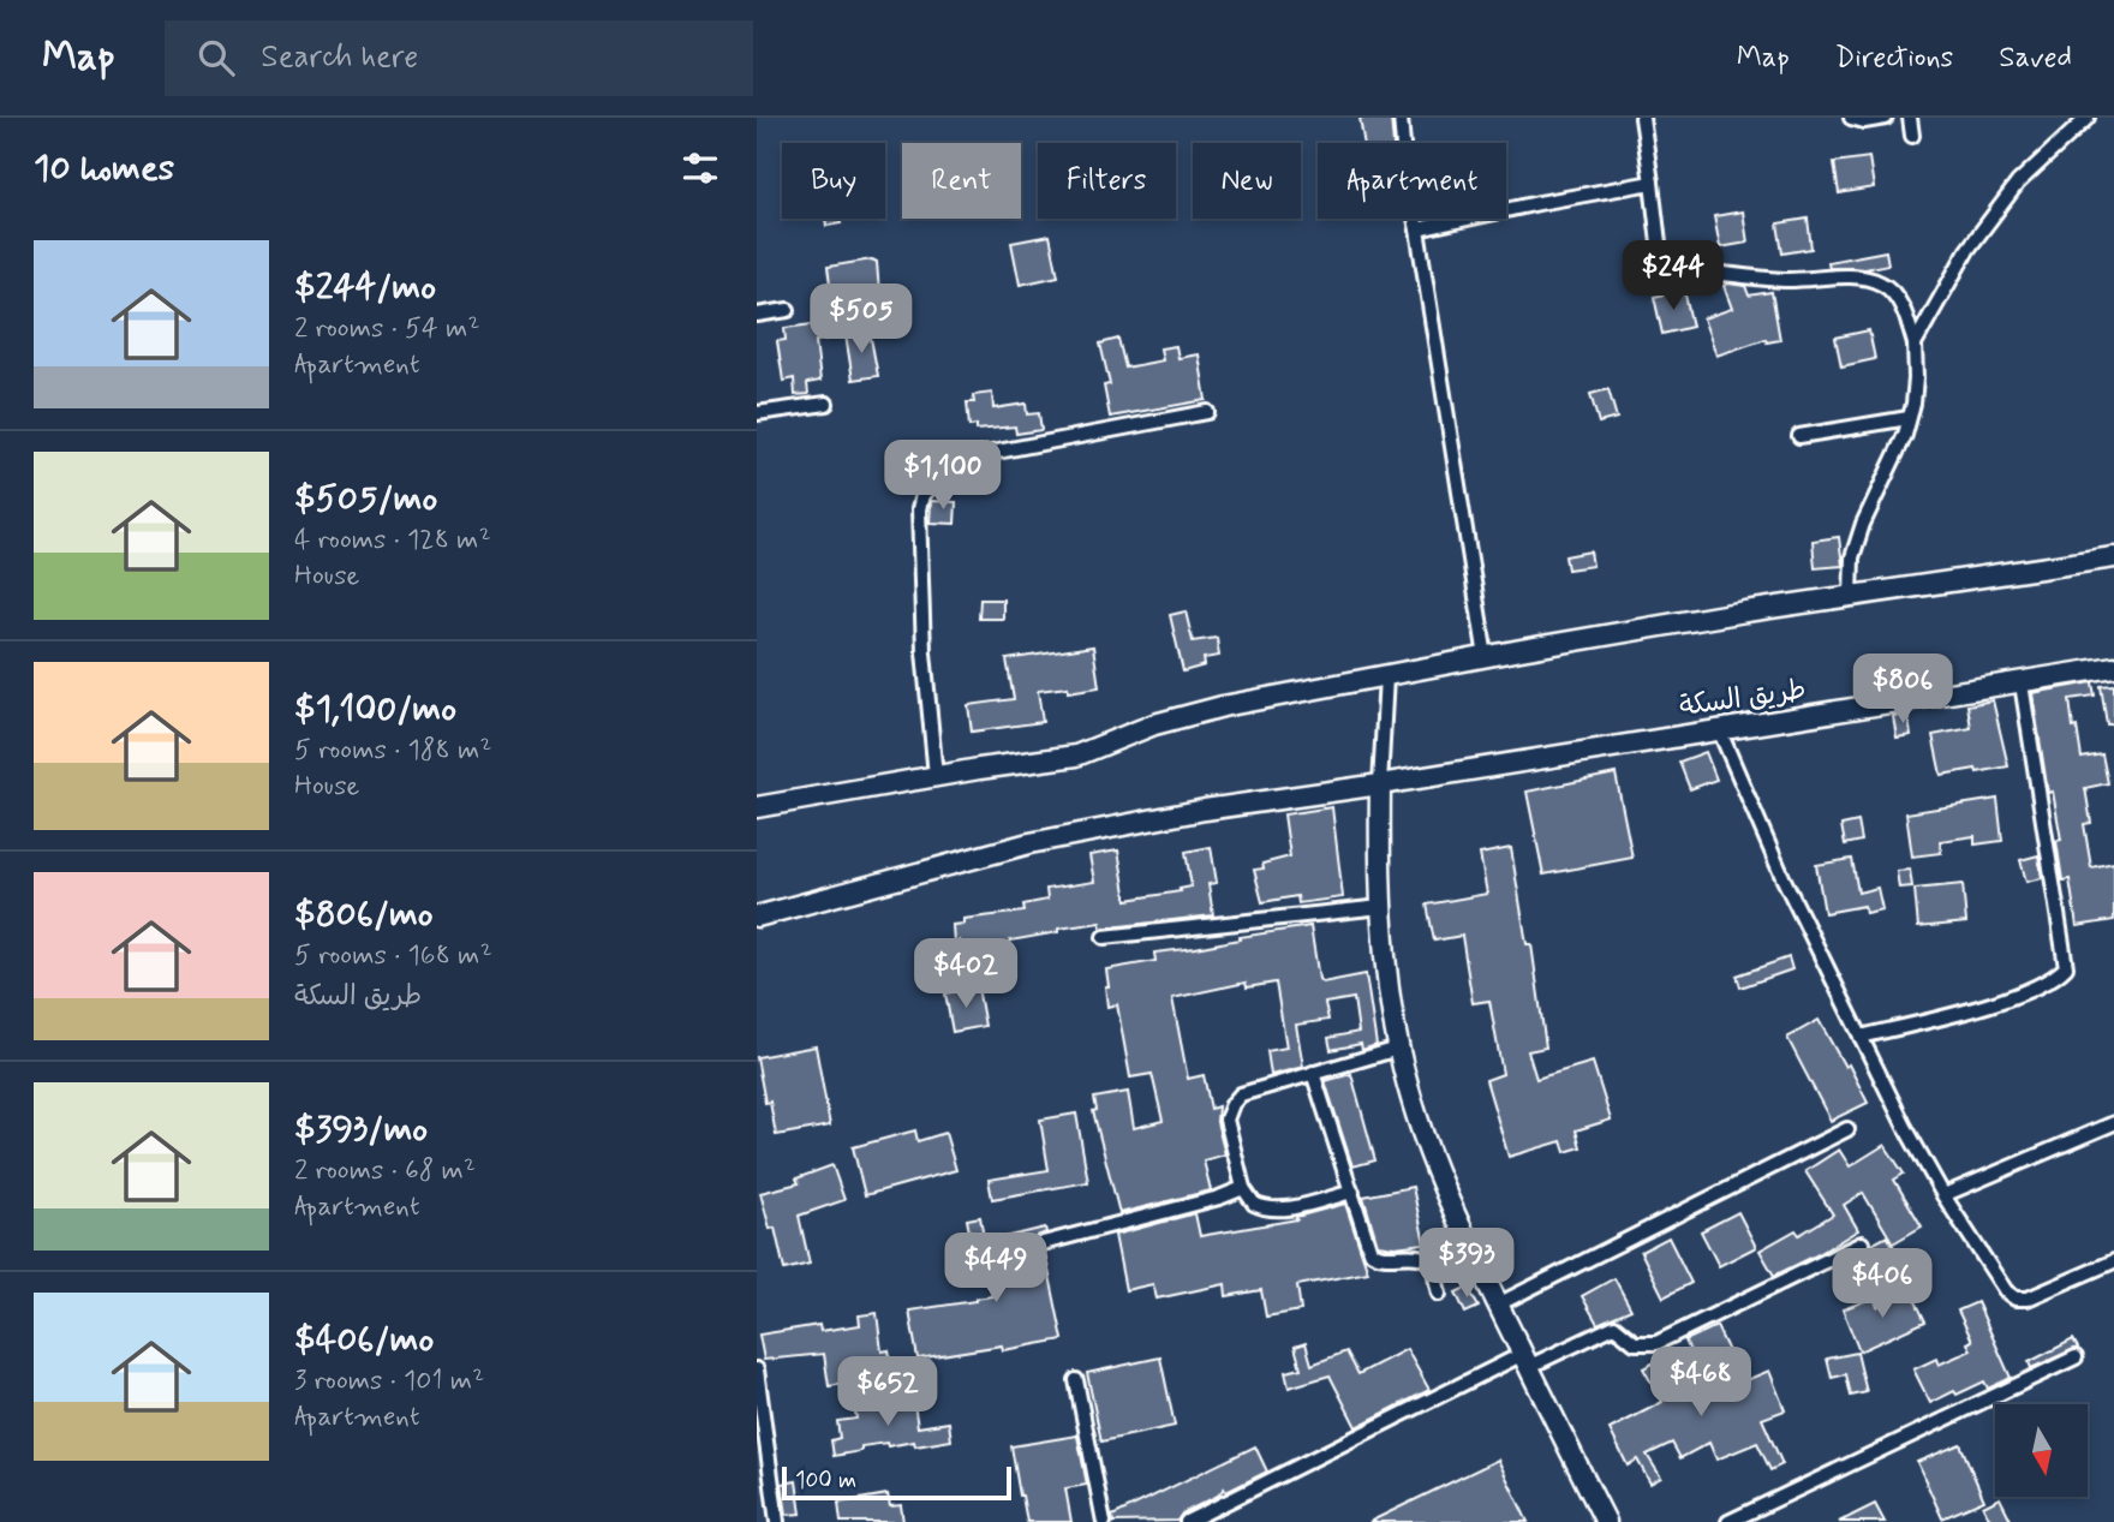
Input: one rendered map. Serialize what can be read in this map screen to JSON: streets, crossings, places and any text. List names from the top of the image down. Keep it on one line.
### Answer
{"streets":{"main road":["طريق السكة"]},"scale_bar":"100 m","north":"bottom","page":{"header":"Map","search":"Search here","nav":["Map","Directions","Saved"],"heading":"10 homes","chip":["Buy","Rent","Filters","New","Apartment"],"list":[{"name":"$244/mo","note":"2 rooms · 54 m² · Apartment"},{"name":"$505/mo","note":"4 rooms · 128 m² · House"},{"name":"$1,100/mo","note":"5 rooms · 188 m² · House"},{"name":"$806/mo","note":"5 rooms · 168 m² · طريق السكة"},{"name":"$393/mo","note":"2 rooms · 68 m² · Apartment"},{"name":"$406/mo","note":"3 rooms · 101 m² · Apartment"}],"price":["$244","$505","$1,100","$806","$402","$393","$449","$406","$468","$652"],"scale":"100 m"}}
